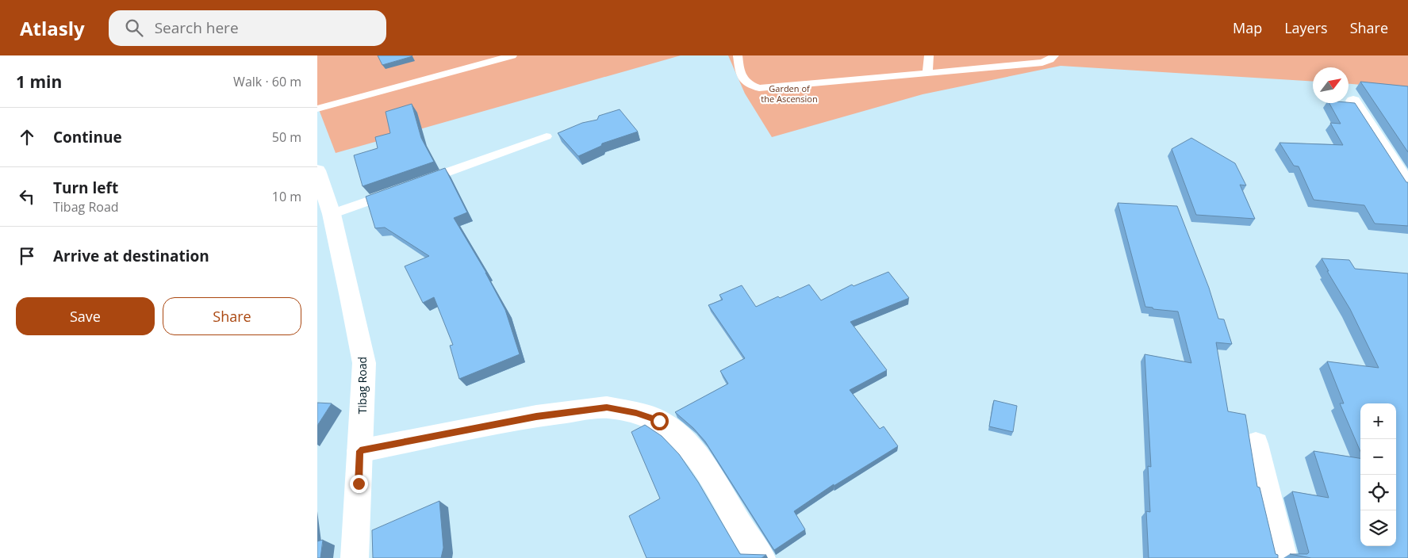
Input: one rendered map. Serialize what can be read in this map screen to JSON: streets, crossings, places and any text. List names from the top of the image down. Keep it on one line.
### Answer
{"streets":{"street":["Tibag Road"]},"parks":["Garden of the Ascension"],"north":"top right","page":{"header":"Atlasly","search":"Search here","nav":["Map","Layers","Share"],"heading":["1 min","Walk · 60 m"],"list":[["Continue","50 m"],["Turn left","Tibag Road","10 m"],"Arrive at destination"],"buttons":["Save","Share"],"map_buttons":["+","−"]}}
